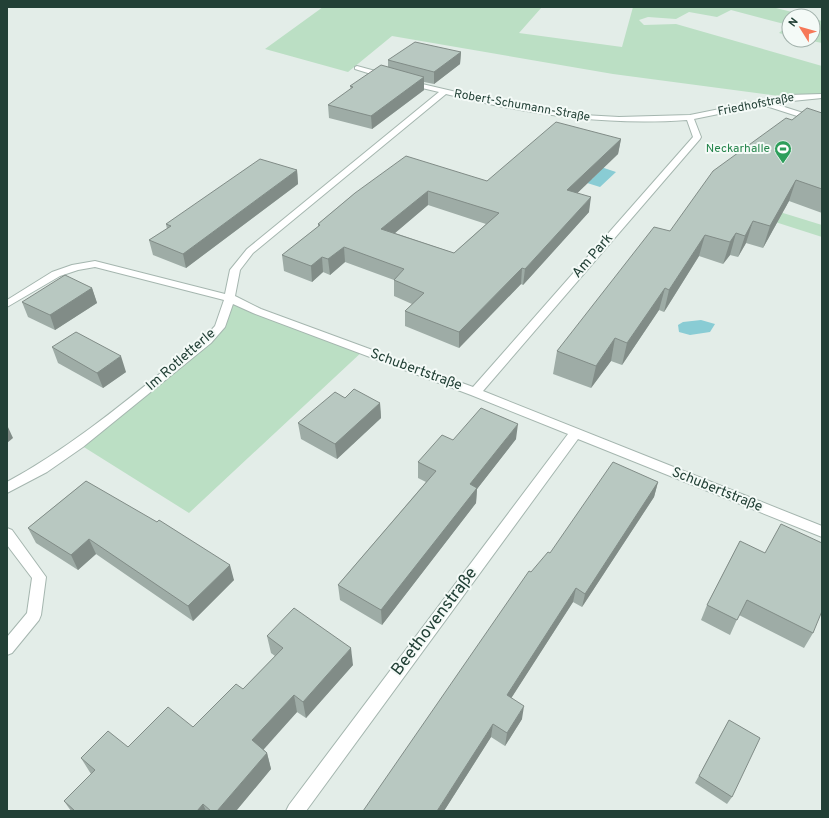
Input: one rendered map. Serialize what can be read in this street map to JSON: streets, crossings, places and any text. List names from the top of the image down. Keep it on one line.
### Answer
{"streets":{"street":["Friedhofstraße","Robert-Schumann-Straße","Am Park","Im Rotletterle","Schubertstraße","Beethovenstraße"]},"crossings":[["Friedhofstraße","Robert-Schumann-Straße"],["Friedhofstraße","Am Park"],["Robert-Schumann-Straße","Am Park"],["Robert-Schumann-Straße","Im Rotletterle"],["Am Park","Schubertstraße"],["Im Rotletterle","Schubertstraße"],["Schubertstraße","Beethovenstraße"]],"places":{"sports":["Neckarhalle"]},"north":"top left"}
